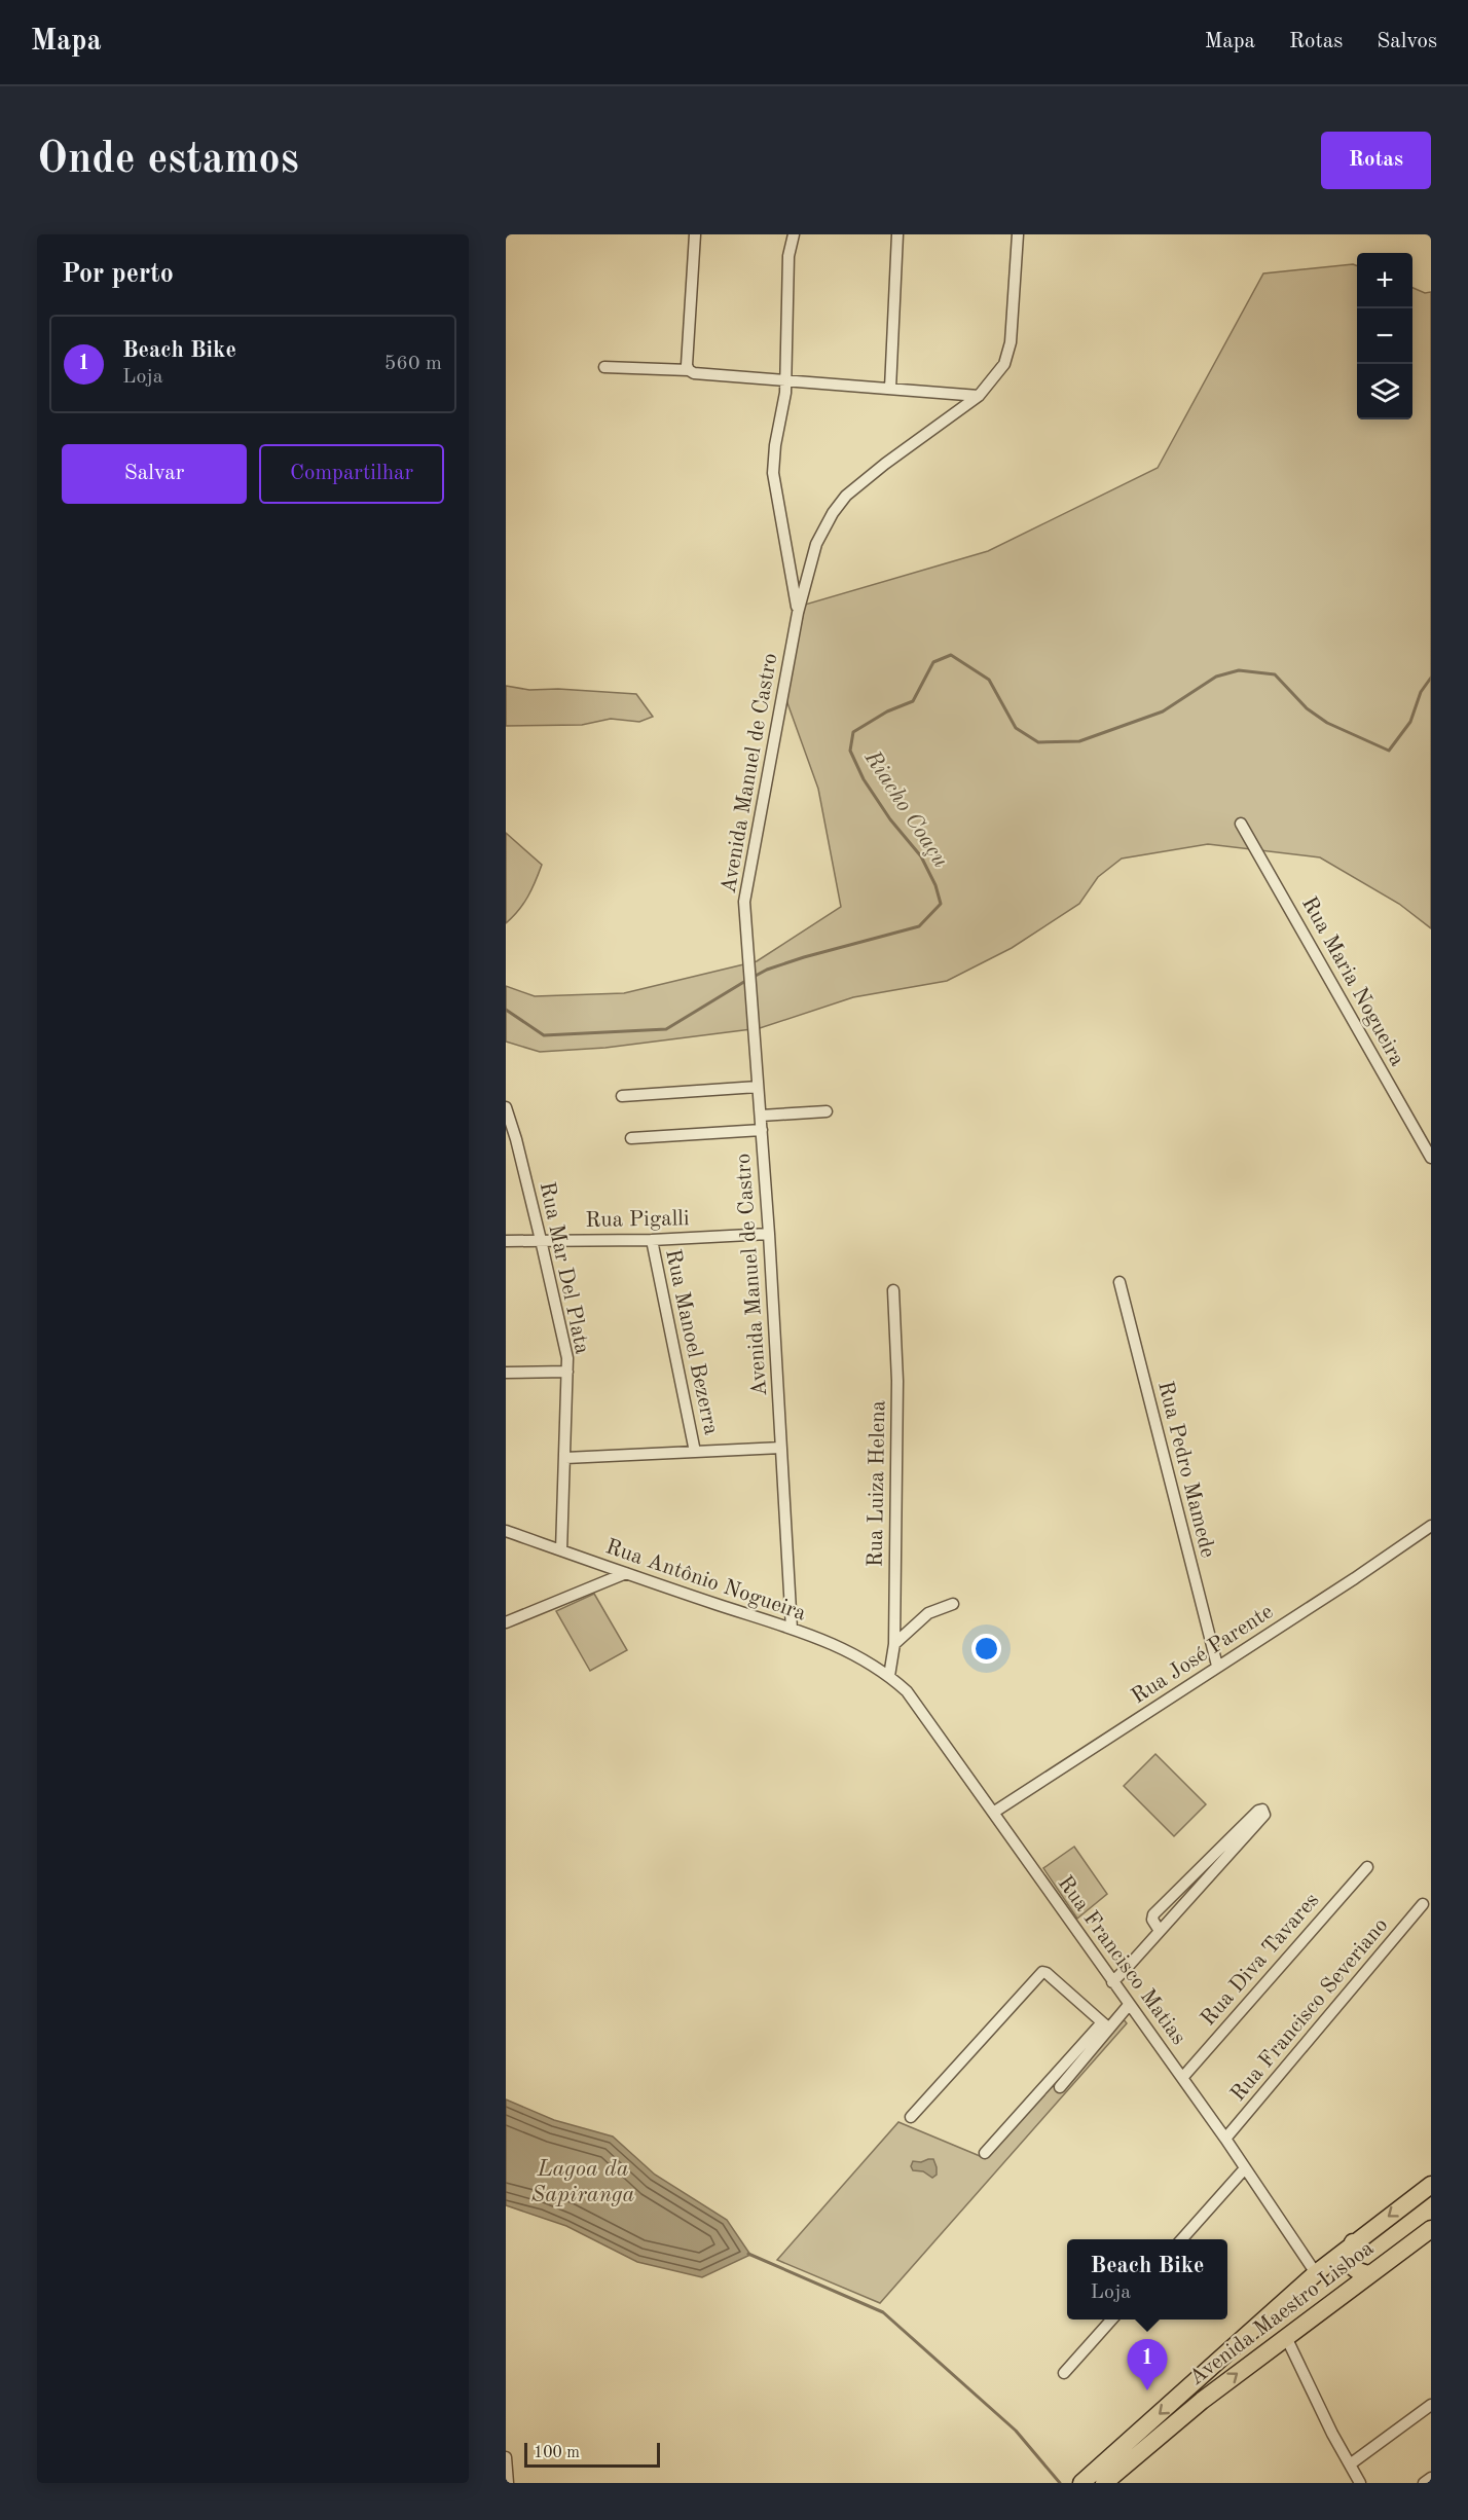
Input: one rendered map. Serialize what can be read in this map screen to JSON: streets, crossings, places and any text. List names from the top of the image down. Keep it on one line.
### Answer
{"streets":{"highway":["Avenida Maestro Lisboa"],"street":["Avenida Manuel de Castro","Rua Maria Nogueira","Rua Pigalli","Rua Mar Del Plata","Rua Manoel Bezerra","Rua Pedro Mamede","Rua Luiza Helena","Rua Antônio Nogueira","Rua José Parente","Rua Diva Tavares","Rua Francisco Matias","Rua Francisco Severiano"]},"crossings":[["Avenida Manuel de Castro","Rua Pigalli"],["Avenida Manuel de Castro","Rua Antônio Nogueira"],["Rua Pigalli","Rua Mar Del Plata"],["Rua Pigalli","Rua Manoel Bezerra"],["Rua Mar Del Plata","Rua Antônio Nogueira"],["Rua Pedro Mamede","Rua José Parente"],["Rua Luiza Helena","Rua Antônio Nogueira"],["Rua Luiza Helena","Rua Francisco Matias"],["Rua Antônio Nogueira","Rua Francisco Matias"],["Rua José Parente","Rua Francisco Matias"],["Rua Diva Tavares","Rua Francisco Matias"],["Rua Francisco Matias","Rua Francisco Severiano"],["Rua Francisco Matias","Avenida Maestro Lisboa"]],"water":["Riacho Coaçu","Lagoa da Sapiranga"],"scale_bar":"100 m","page":{"header":"Mapa","nav":["Mapa","Rotas","Salvos"],"buttons":["Rotas",["Salvar","Compartilhar"]],"title":"Onde estamos","heading":"Por perto","map_buttons":["+","−"],"list":[{"mark":"1","name":"Beach Bike","note":"Loja","value":"560 m"}],"popup":["Beach Bike","Loja"],"pins":"1","scale":"100 m"}}
